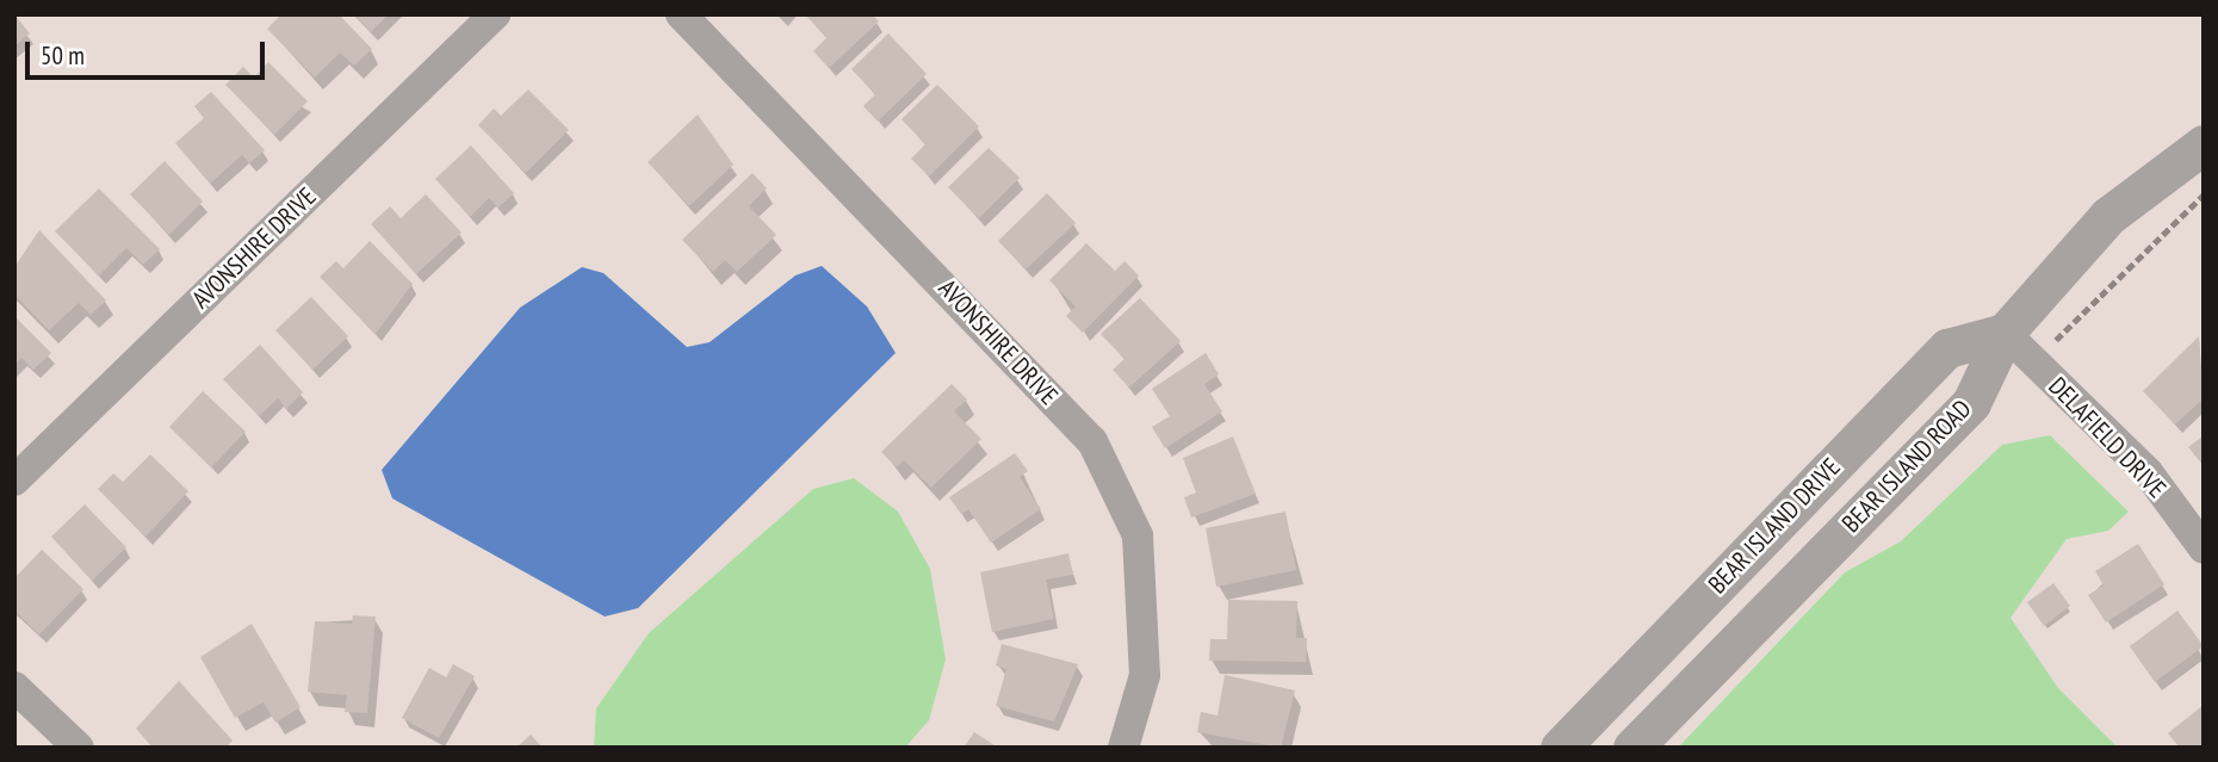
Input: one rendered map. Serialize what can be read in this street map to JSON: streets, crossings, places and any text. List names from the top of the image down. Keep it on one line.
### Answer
{"streets":{"street":["AVONSHIRE DRIVE","DELAFIELD DRIVE","BEAR ISLAND ROAD","BEAR ISLAND DRIVE"]},"crossings":[["DELAFIELD DRIVE","BEAR ISLAND ROAD"],["DELAFIELD DRIVE","BEAR ISLAND DRIVE"],["BEAR ISLAND ROAD","BEAR ISLAND DRIVE"]],"scale_bar":"50 m"}
